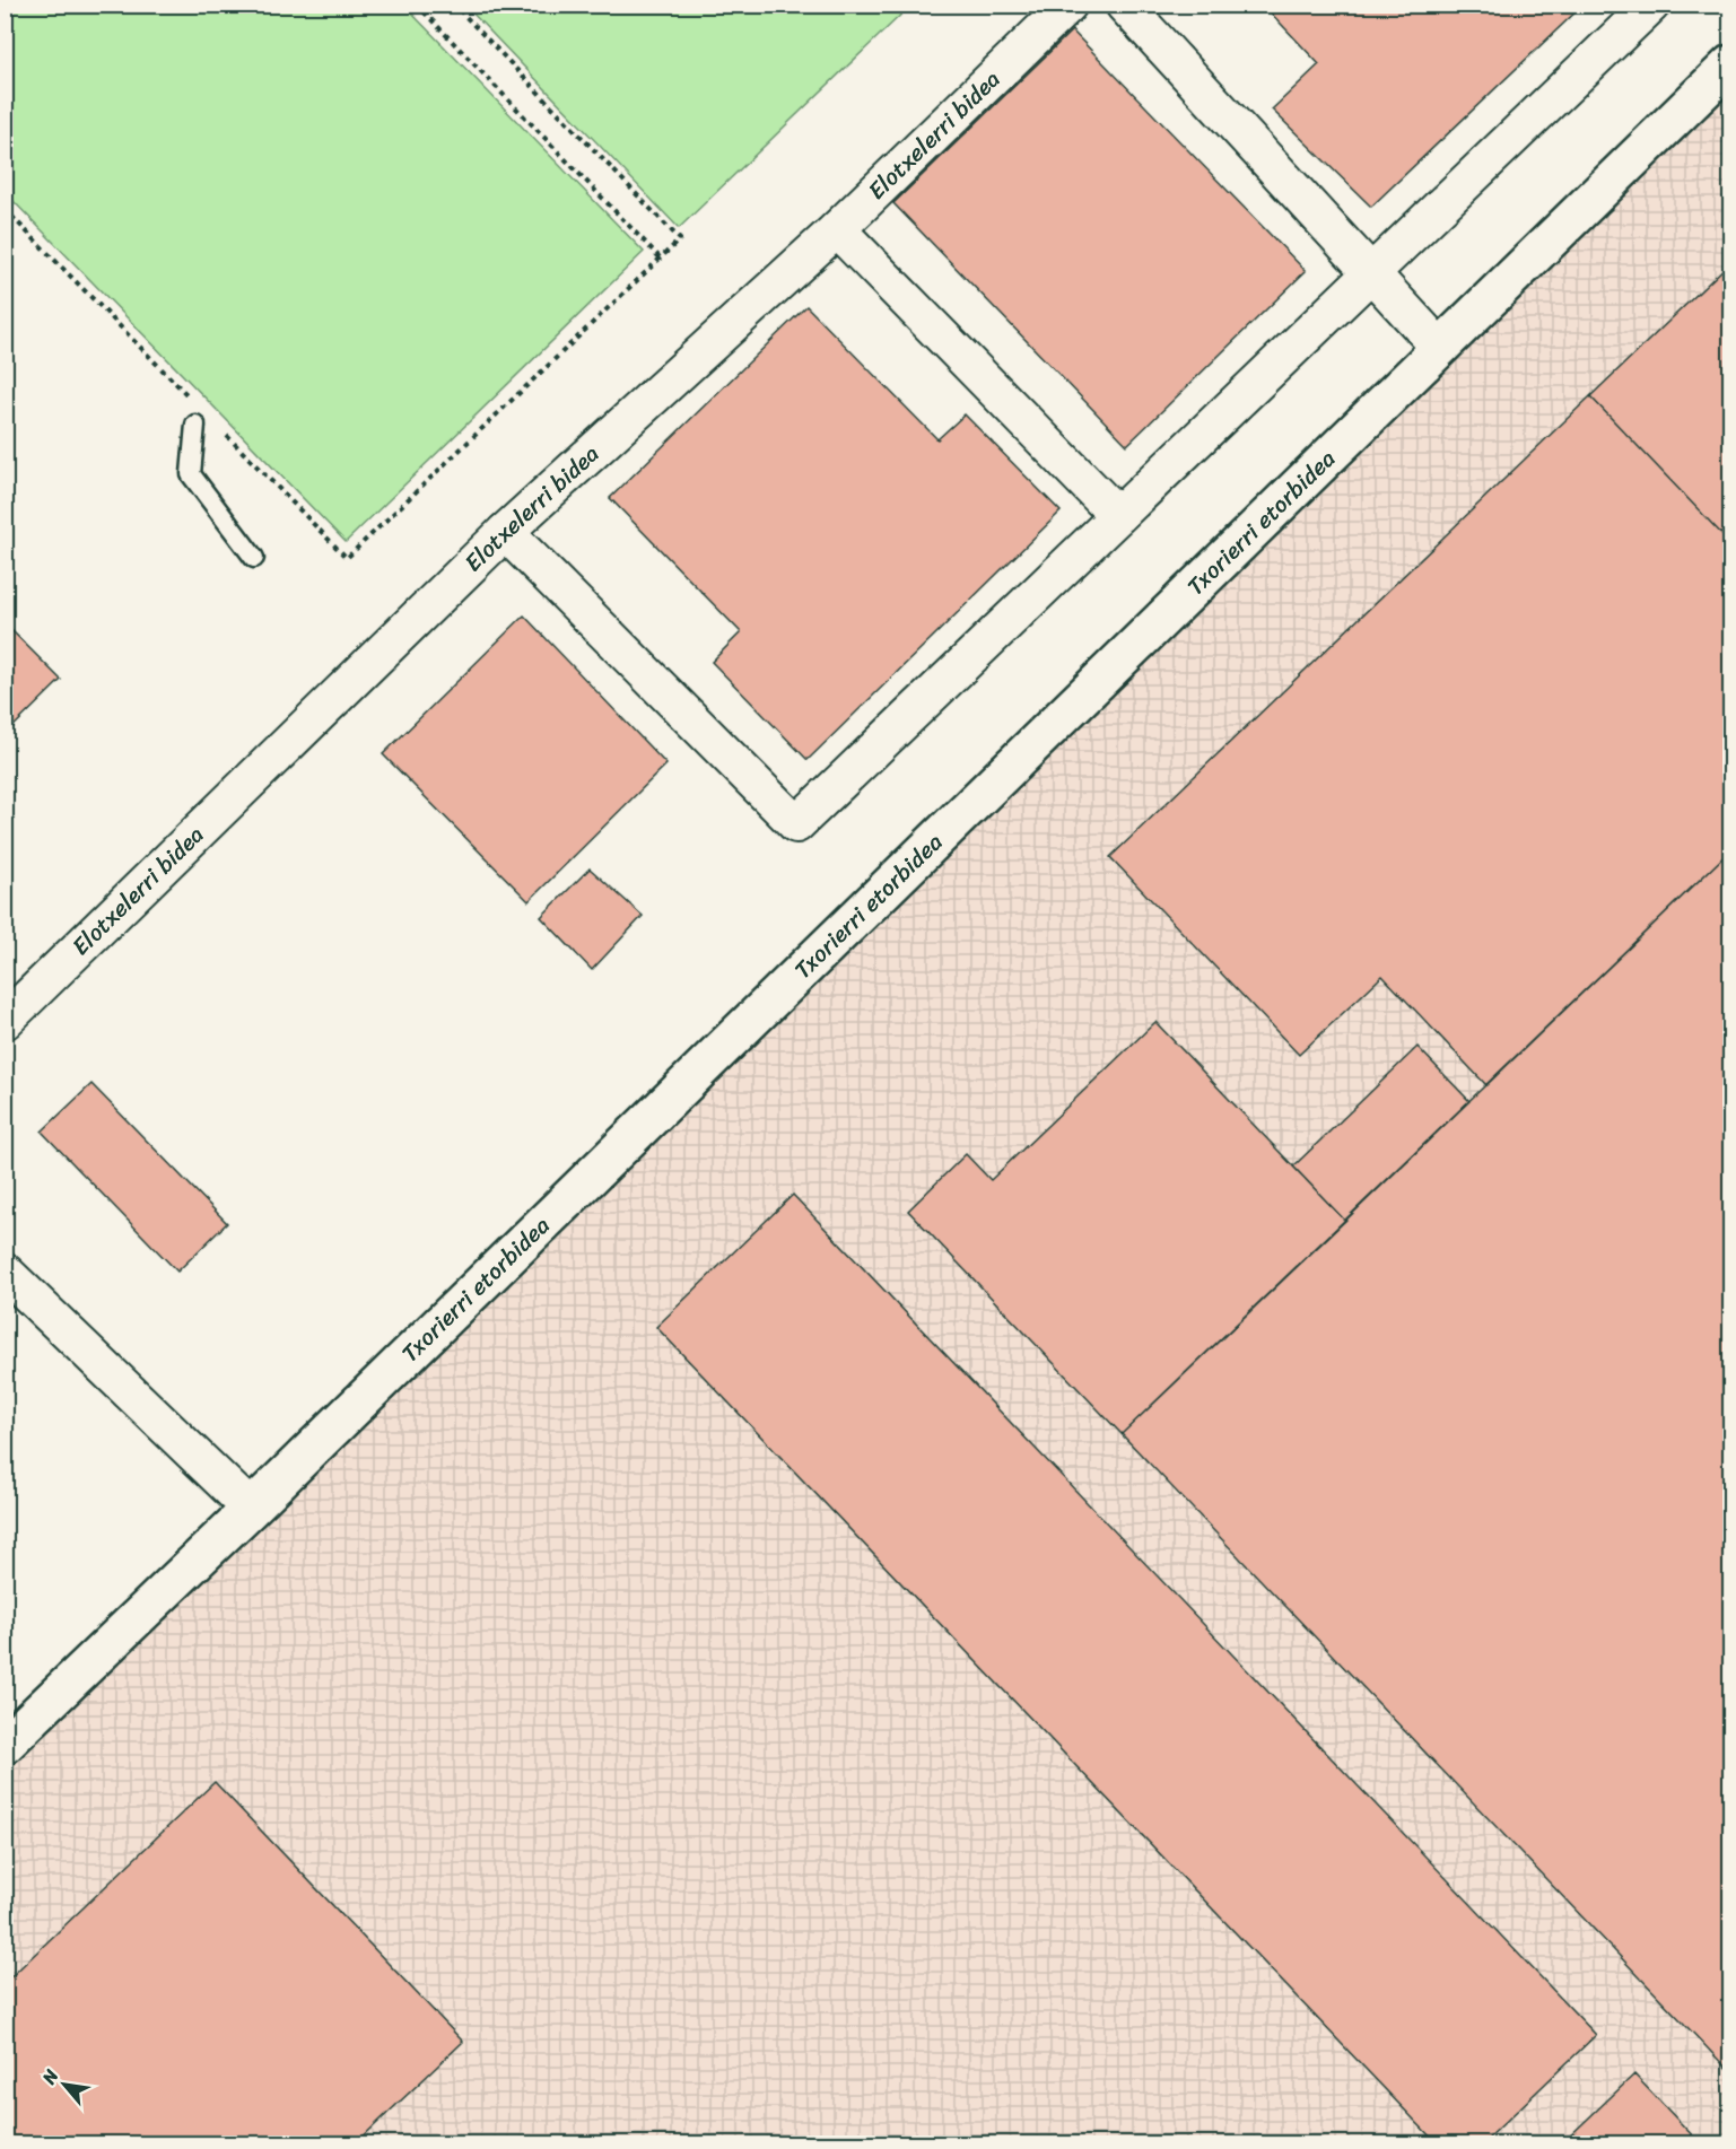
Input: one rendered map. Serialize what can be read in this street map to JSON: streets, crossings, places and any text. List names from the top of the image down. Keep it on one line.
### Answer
{"streets":{"street":["Elotxelerri bidea","Txorierri etorbidea"]},"north":"top left"}
